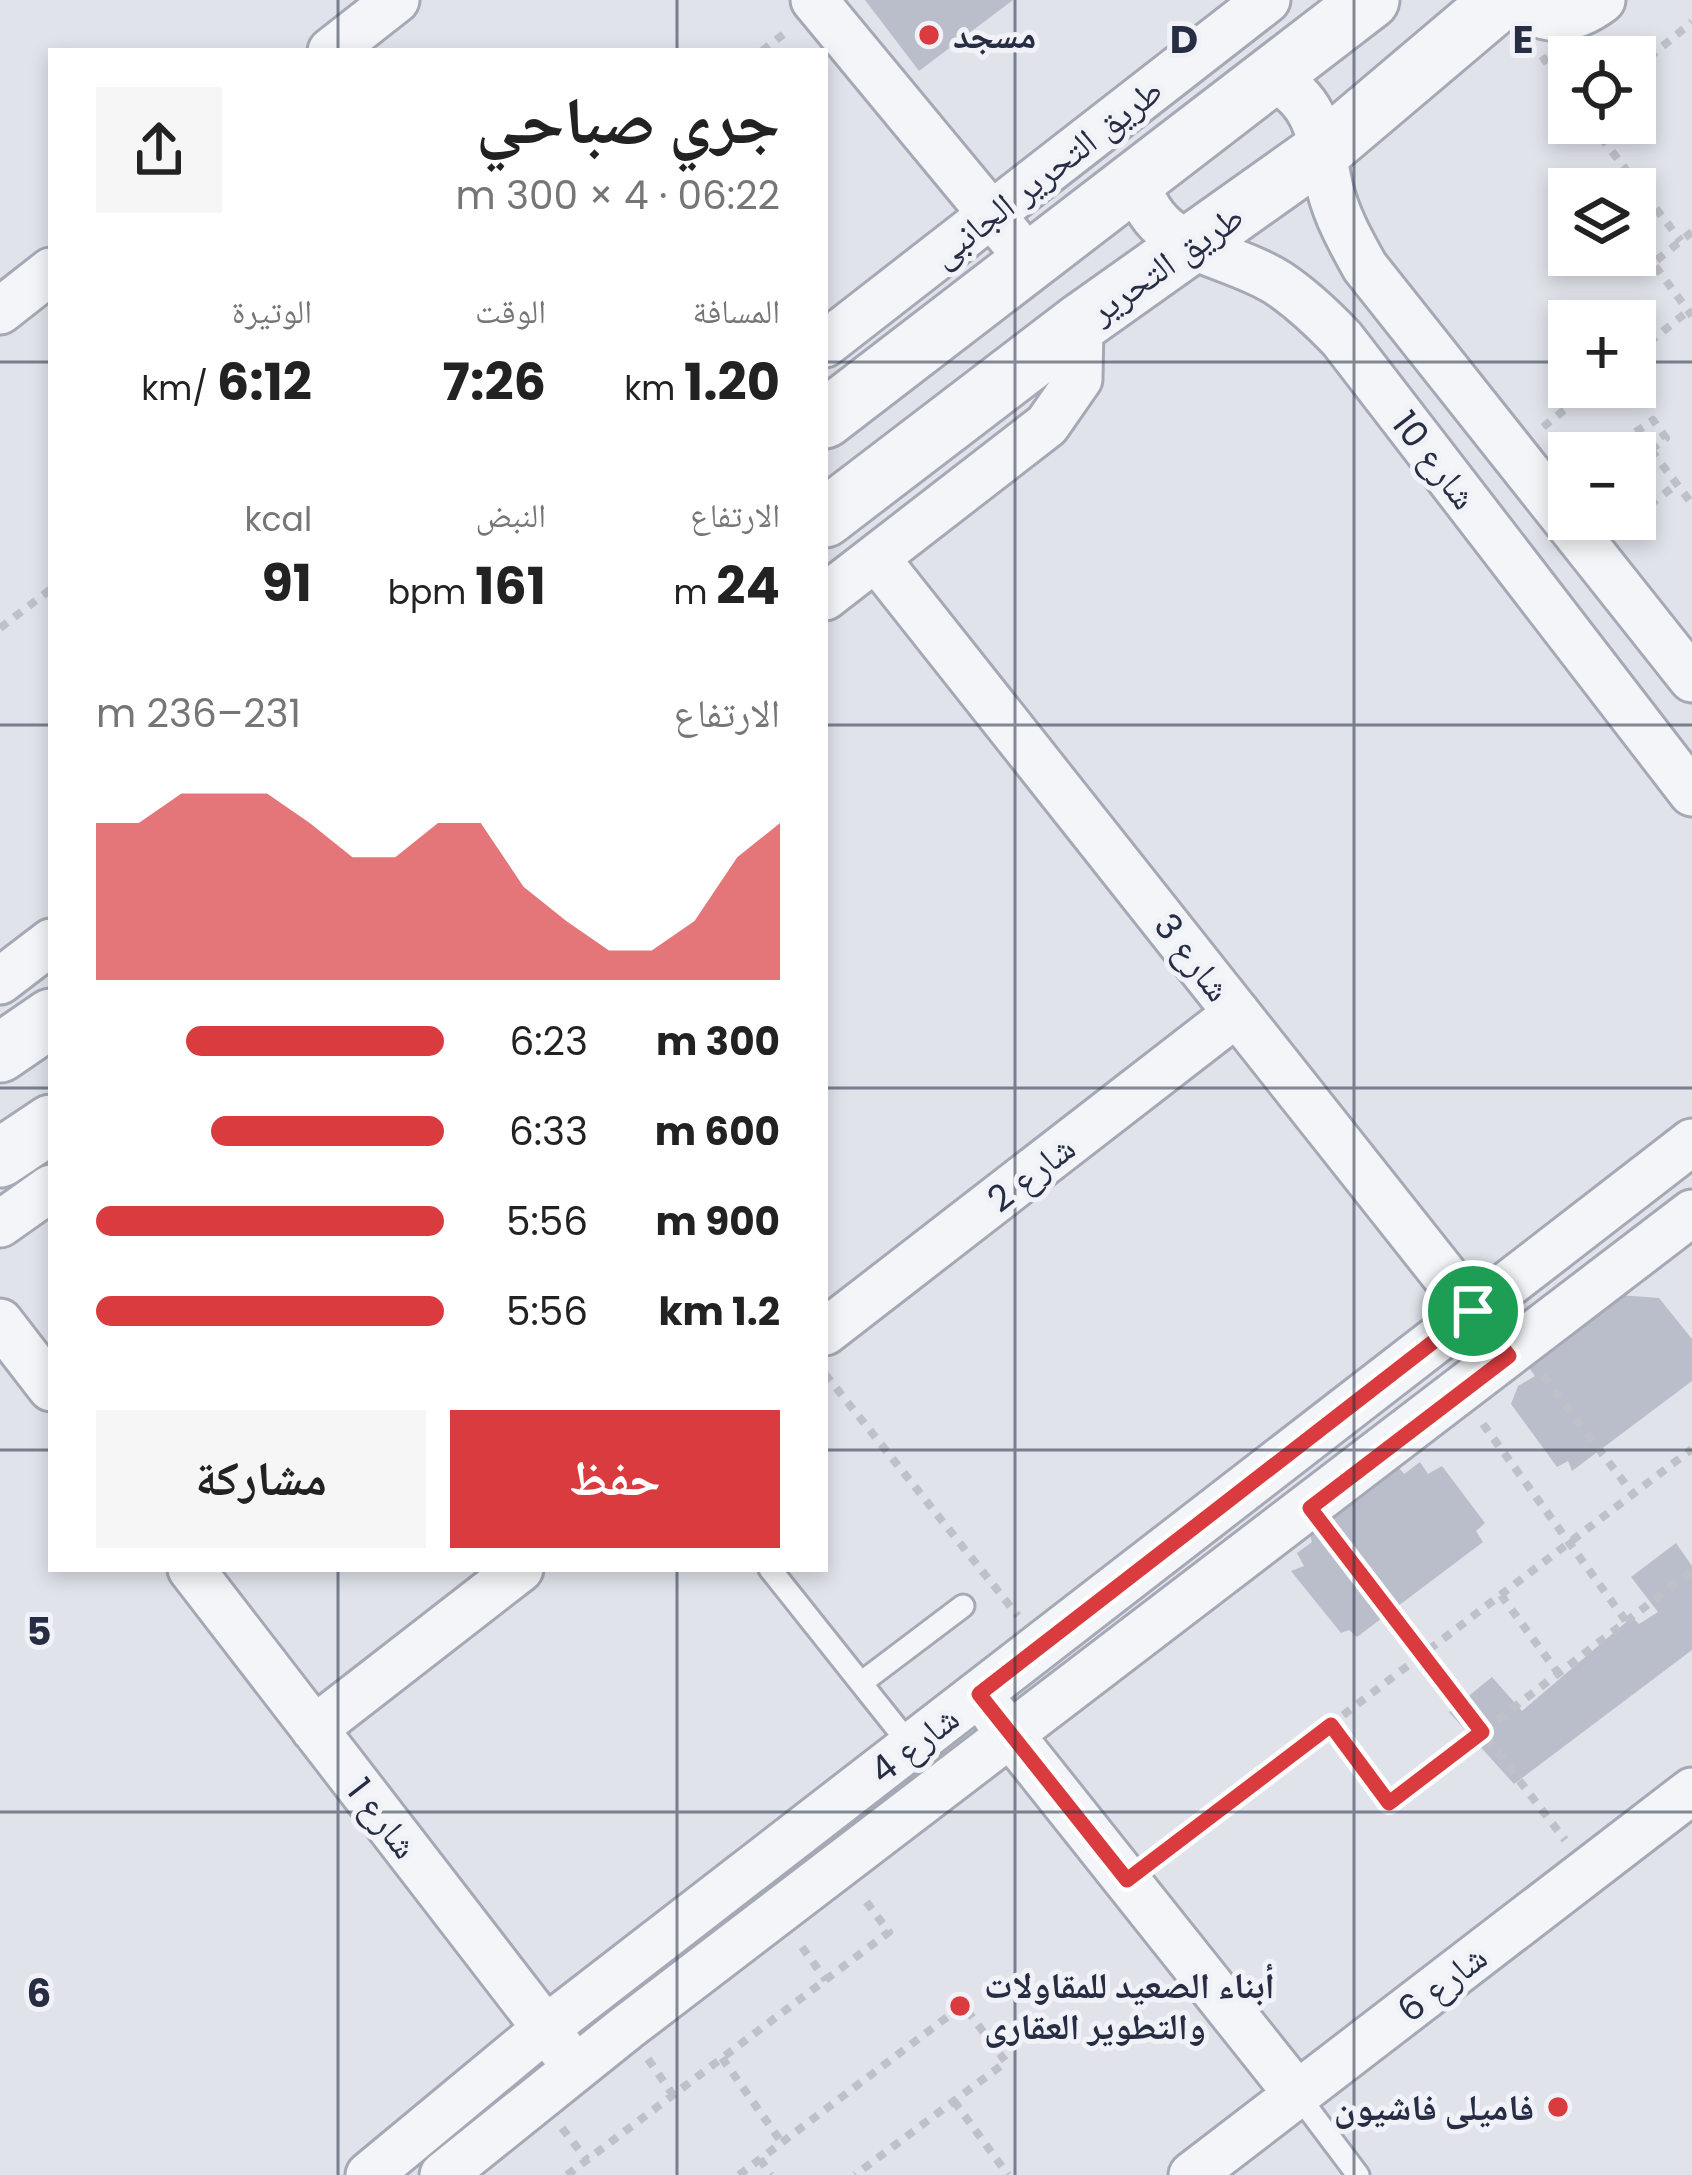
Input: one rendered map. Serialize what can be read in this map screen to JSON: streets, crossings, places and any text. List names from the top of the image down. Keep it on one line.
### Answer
{"streets":{"street":["طريق التحرير الجانبى","طريق التحرير","شارع 10","شارع 3","شارع 2","شارع 4","شارع 1","شارع 6"]},"crossings":[["طريق التحرير","شارع 10"],["شارع 3","شارع 2"],["شارع 3","شارع 4"],["شارع 4","شارع 1"]],"places":["مسجد","أبناء الصعيد للمقاولات والتطوير العقارى","فاميلى فاشيون"],"page":{"map_buttons":["+","−"],"heading":["جري صباحي","06:22 · 4 × 300 m"],"stats":[["المسافة","1.20 km"],["الوقت","7:26"],["الوتيرة","6:12 /km"],["الارتفاع","24 m"],["النبض","161 bpm"],["kcal","91"]],"chart":["الارتفاع","231–236 m"],"list":[{"name":"300 m","note":"6:23"},{"name":"600 m","note":"6:33"},{"name":"900 m","note":"5:56"},{"name":"1.2 km","note":"5:56"}],"buttons":["حفظ","مشاركة"]},"grid":{"columns":["D","E"],"rows":["5","6"]}}
